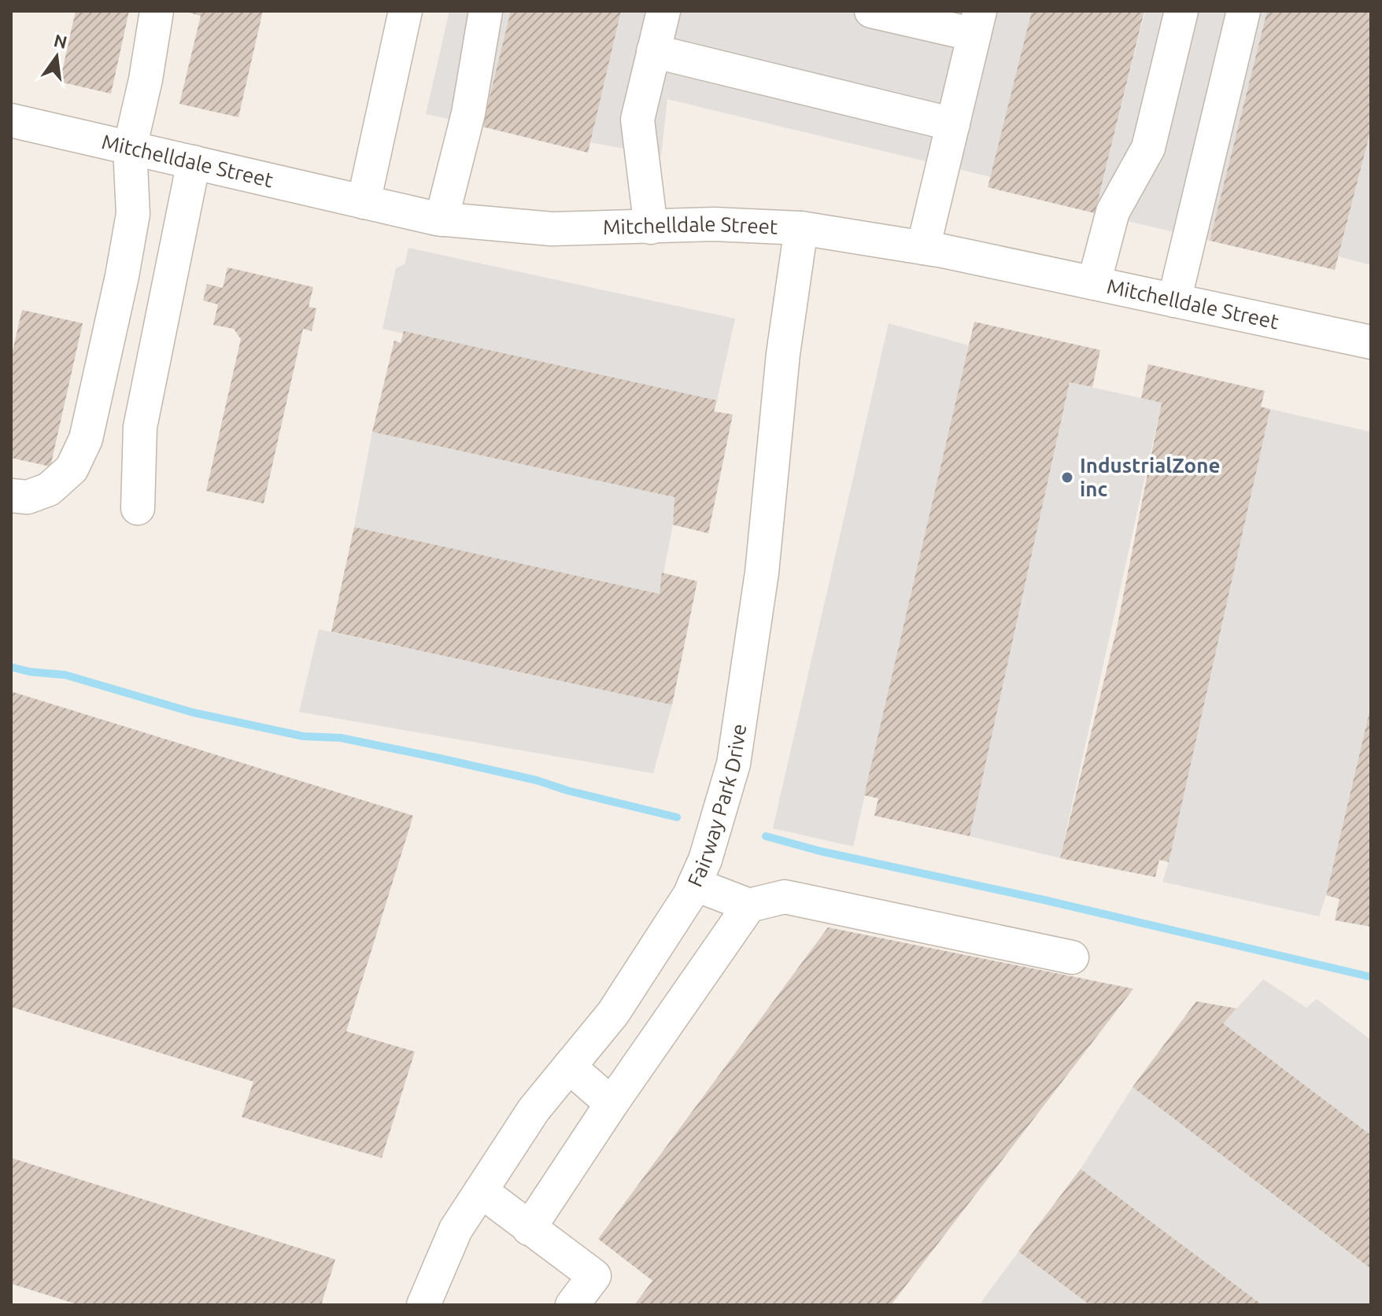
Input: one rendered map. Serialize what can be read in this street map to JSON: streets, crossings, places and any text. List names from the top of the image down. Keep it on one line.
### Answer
{"streets":{"street":["Mitchelldale Street","Fairway Park Drive"]},"crossings":[["Mitchelldale Street","Fairway Park Drive"]],"places":["IndustrialZone inc"],"north":"top"}
